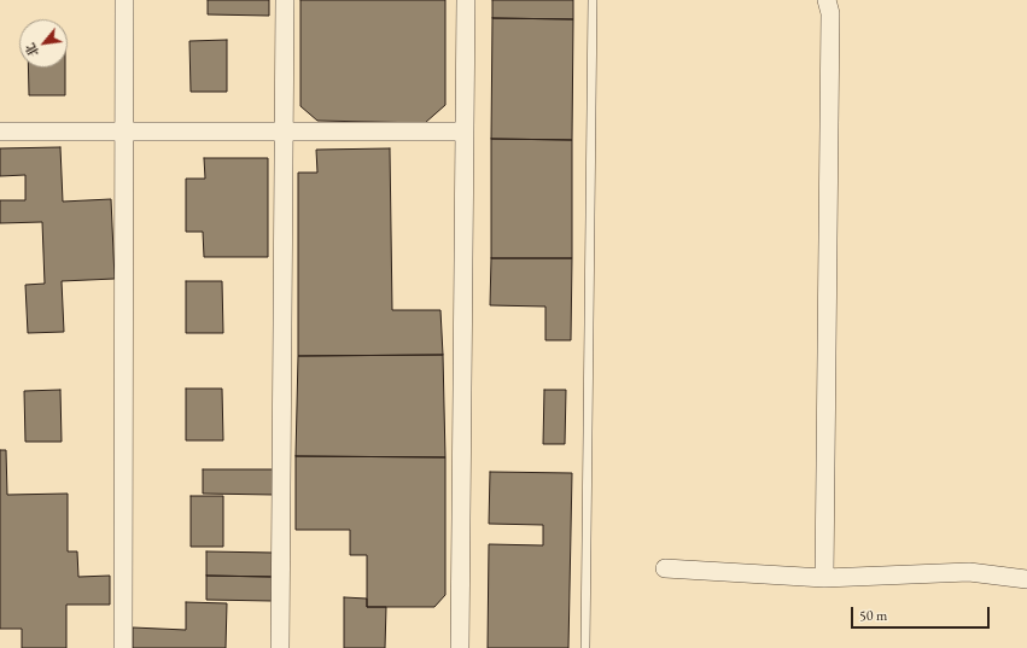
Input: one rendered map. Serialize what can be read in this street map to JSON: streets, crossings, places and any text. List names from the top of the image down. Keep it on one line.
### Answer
{"scale_bar":"50 m","north":"bottom left"}
